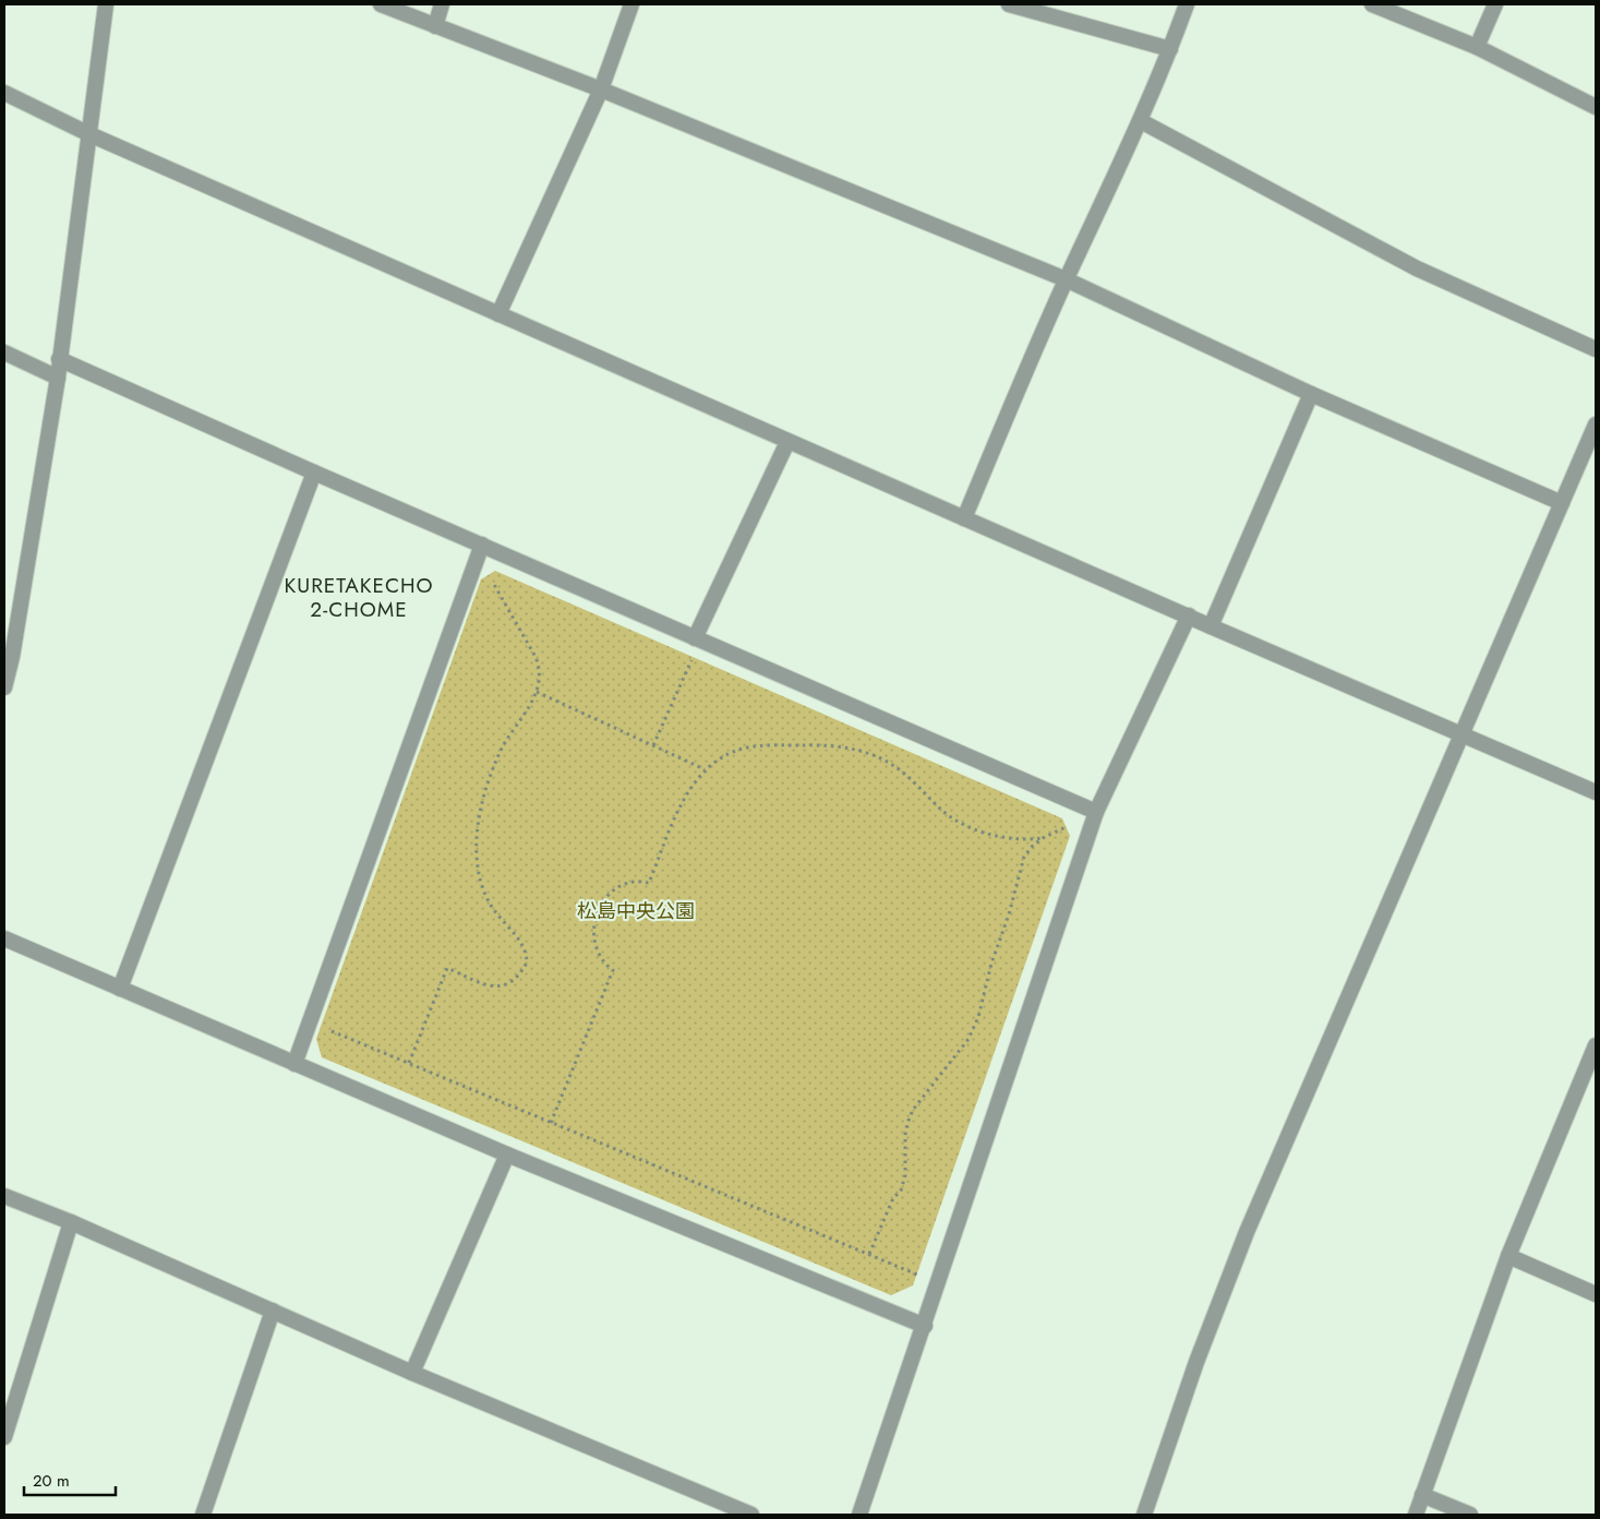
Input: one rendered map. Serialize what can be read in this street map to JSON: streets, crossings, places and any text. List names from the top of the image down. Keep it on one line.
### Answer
{"districts":["KURETAKECHO 2-CHOME"],"parks":["松島中央公園"],"scale_bar":"20 m"}
